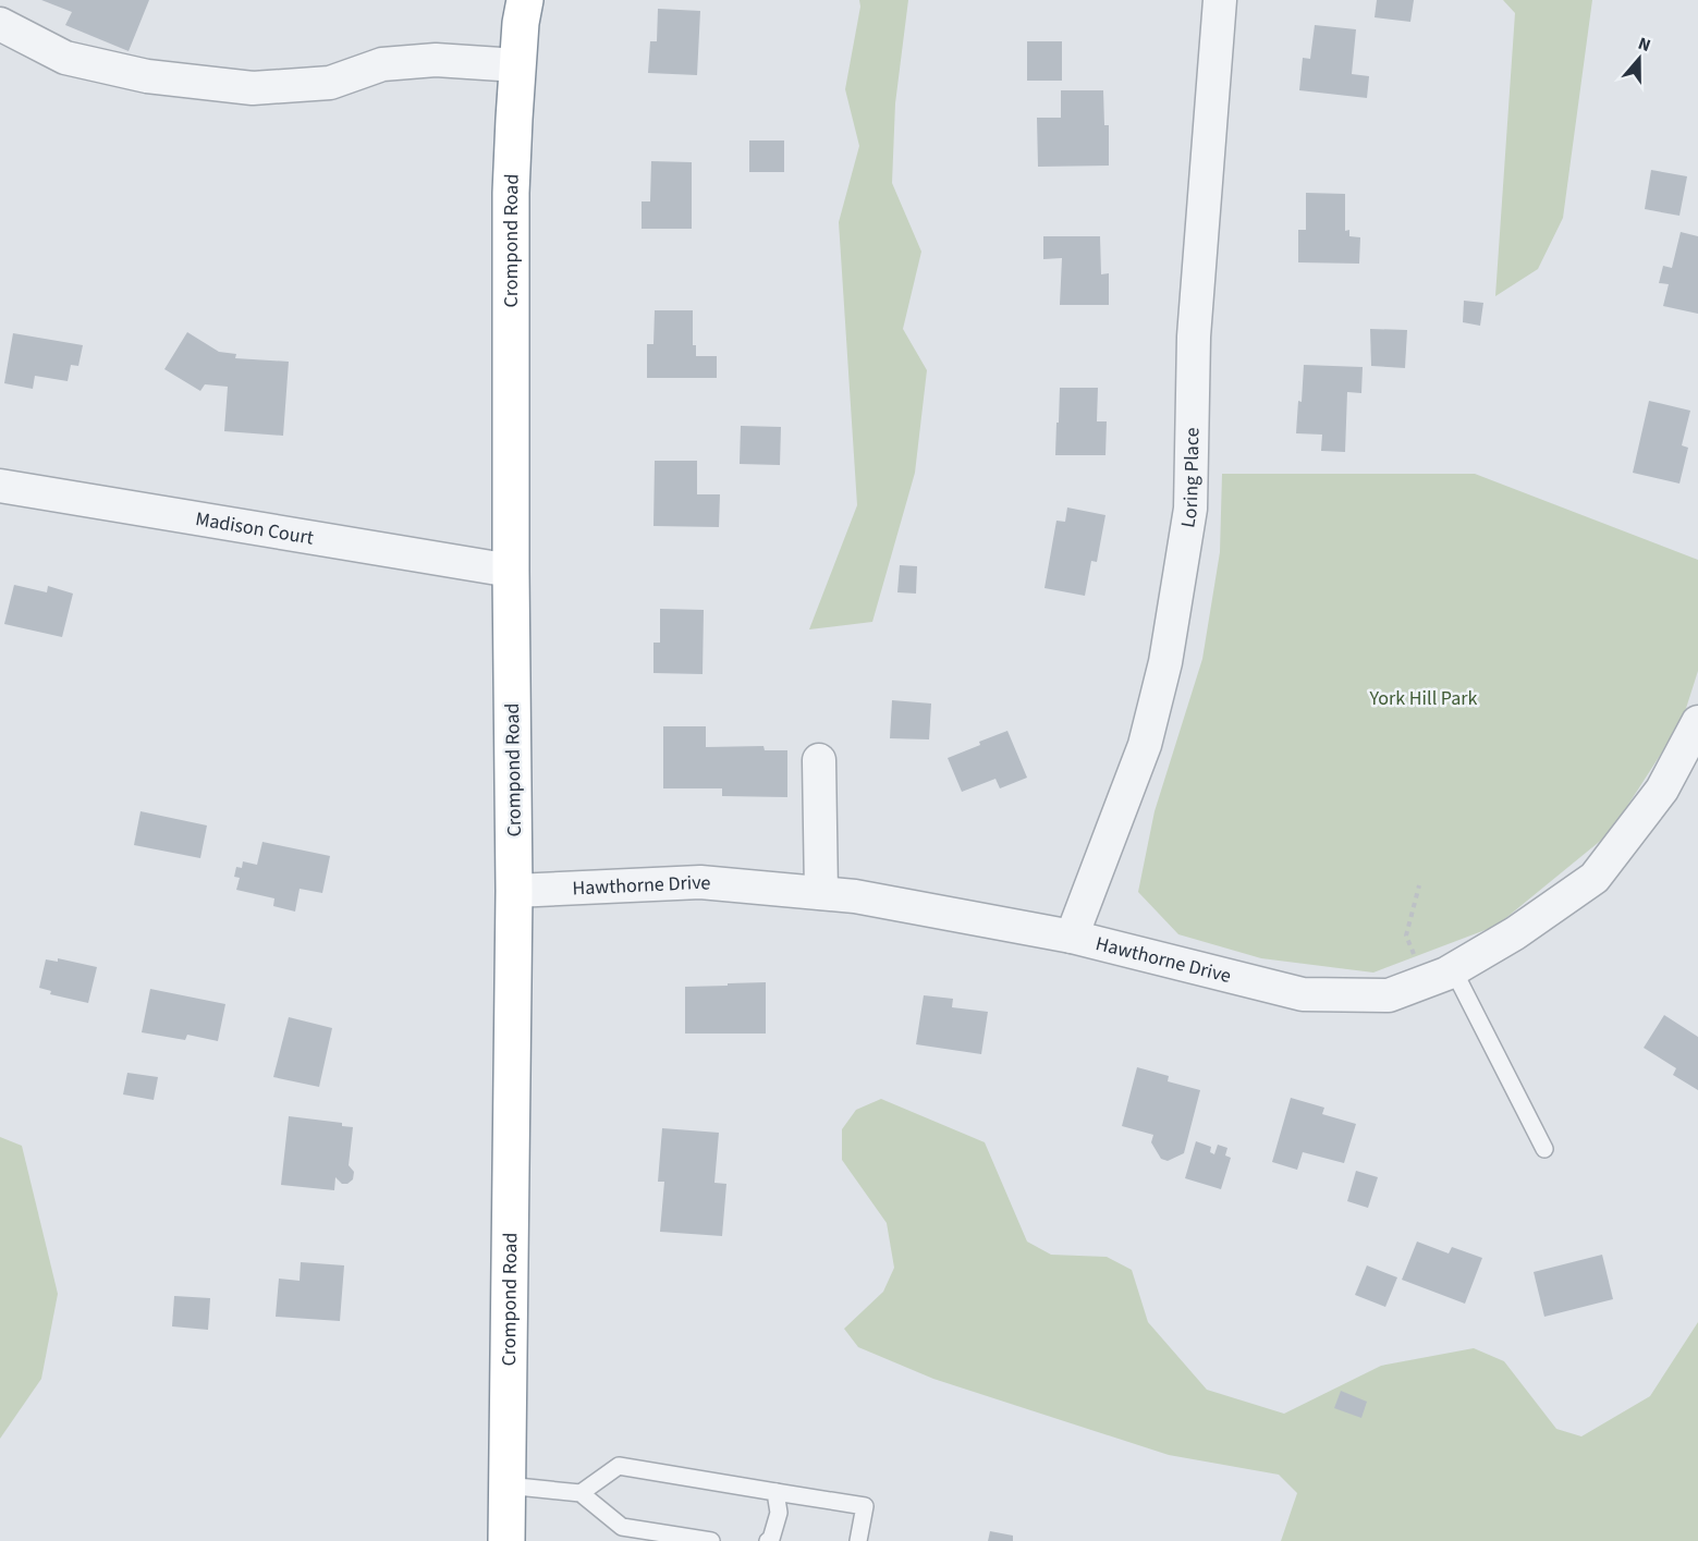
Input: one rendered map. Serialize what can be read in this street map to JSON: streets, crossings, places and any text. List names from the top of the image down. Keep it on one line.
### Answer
{"streets":{"highway":["Crompond Road"],"street":["Loring Place","Madison Court","Hawthorne Drive"]},"crossings":[["Crompond Road","Madison Court"],["Crompond Road","Hawthorne Drive"],["Loring Place","Hawthorne Drive"]],"parks":["York Hill Park"],"north":"top"}
